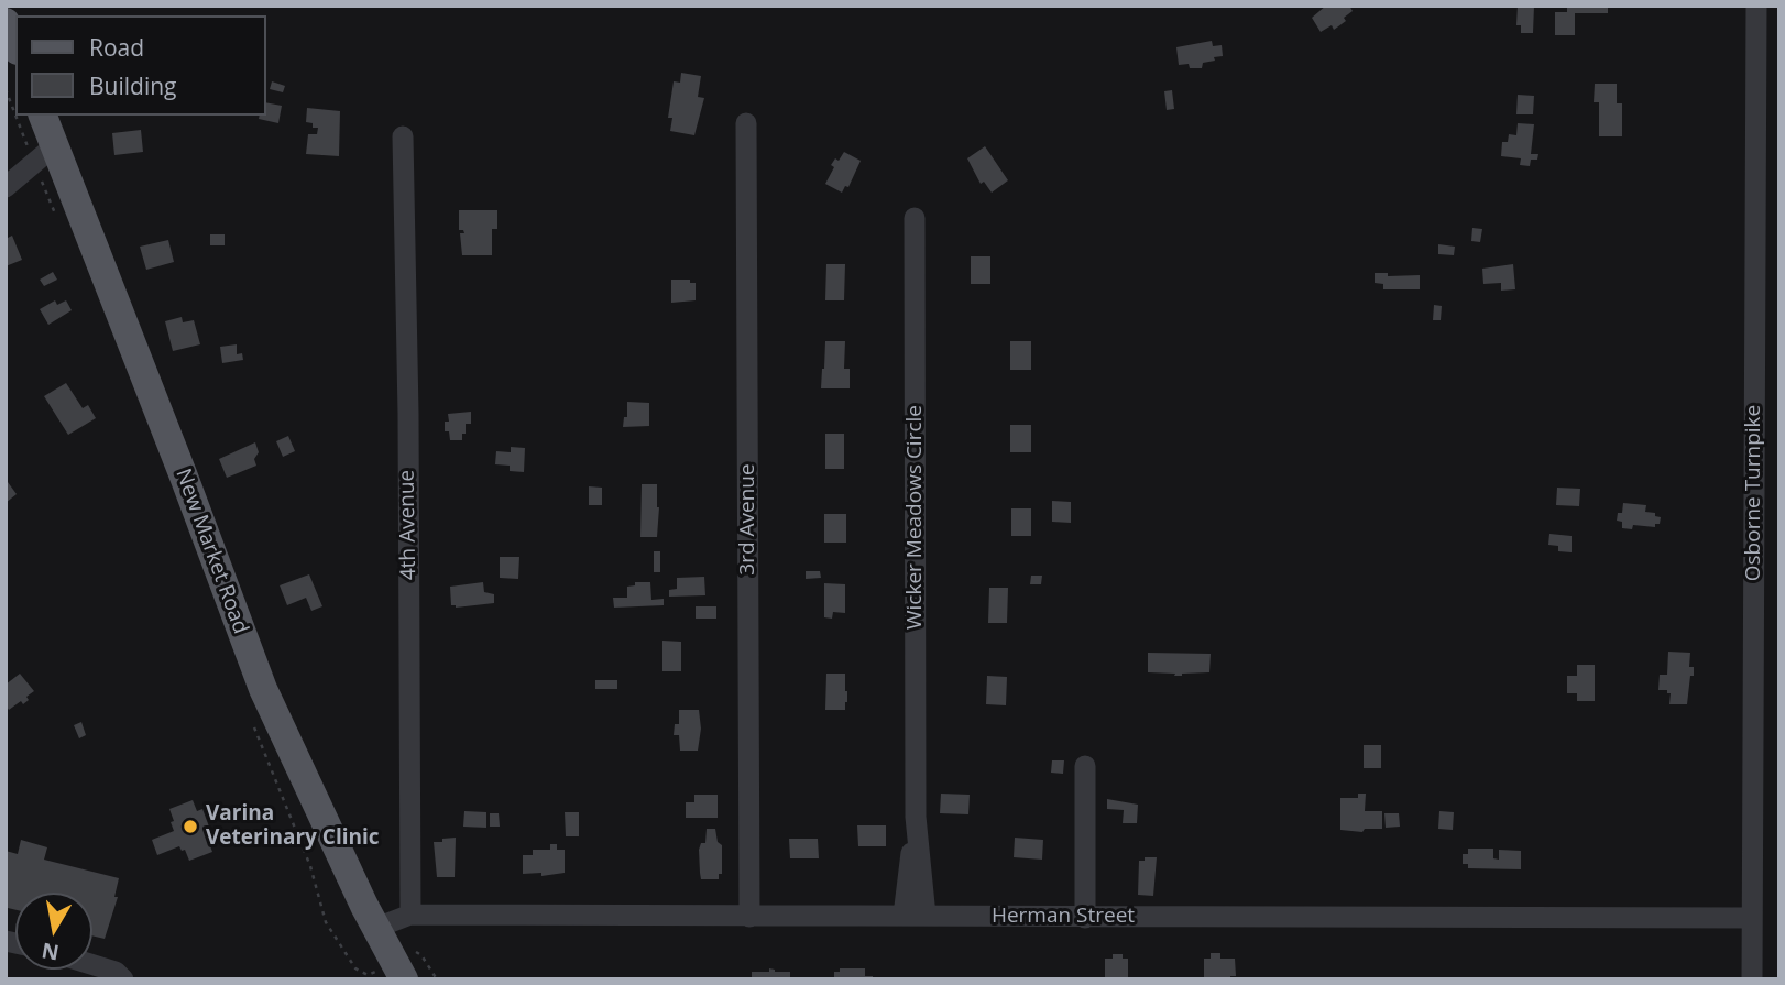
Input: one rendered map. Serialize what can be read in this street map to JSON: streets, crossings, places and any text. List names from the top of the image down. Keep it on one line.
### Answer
{"streets":{"main road":["New Market Road"],"street":["Osborne Turnpike","Wicker Meadows Circle","3rd Avenue","4th Avenue","Herman Street"]},"crossings":[["Osborne Turnpike","Herman Street"],["Wicker Meadows Circle","Herman Street"],["3rd Avenue","Herman Street"],["4th Avenue","Herman Street"],["New Market Road","Herman Street"]],"places":["Varina Veterinary Clinic"],"legend":["Road","Building"],"north":"bottom"}
